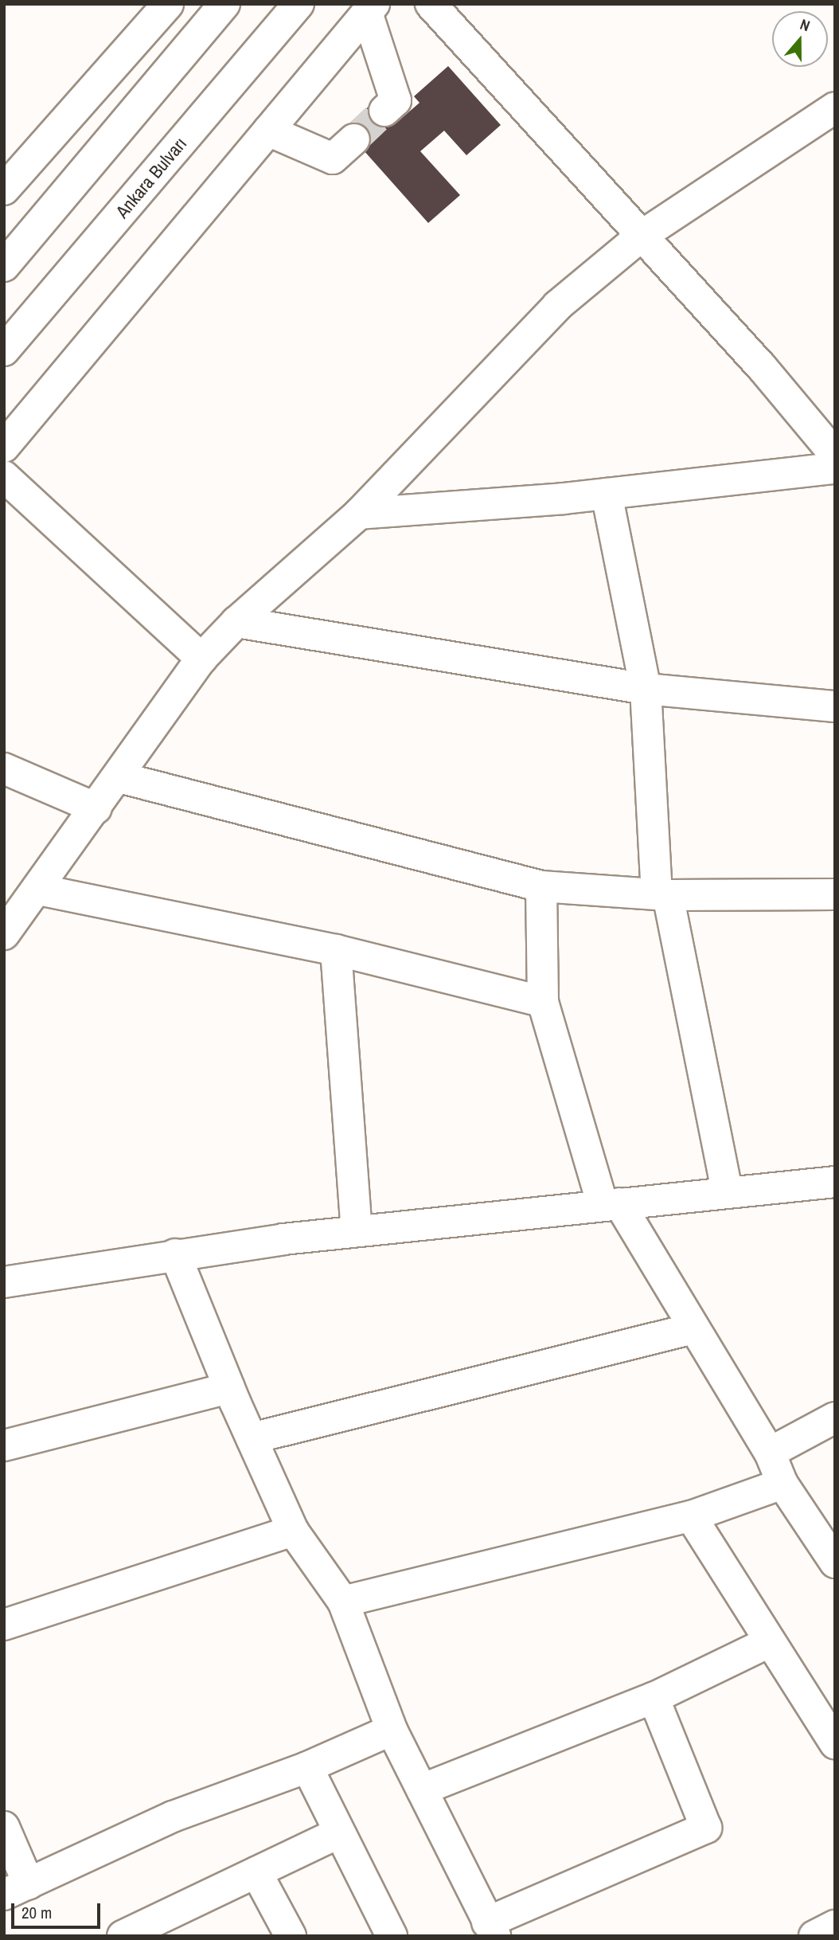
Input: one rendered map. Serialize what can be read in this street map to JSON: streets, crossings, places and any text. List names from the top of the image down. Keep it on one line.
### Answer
{"streets":{"street":["Ankara Bulvarı"]},"scale_bar":"20 m","north":"top"}
